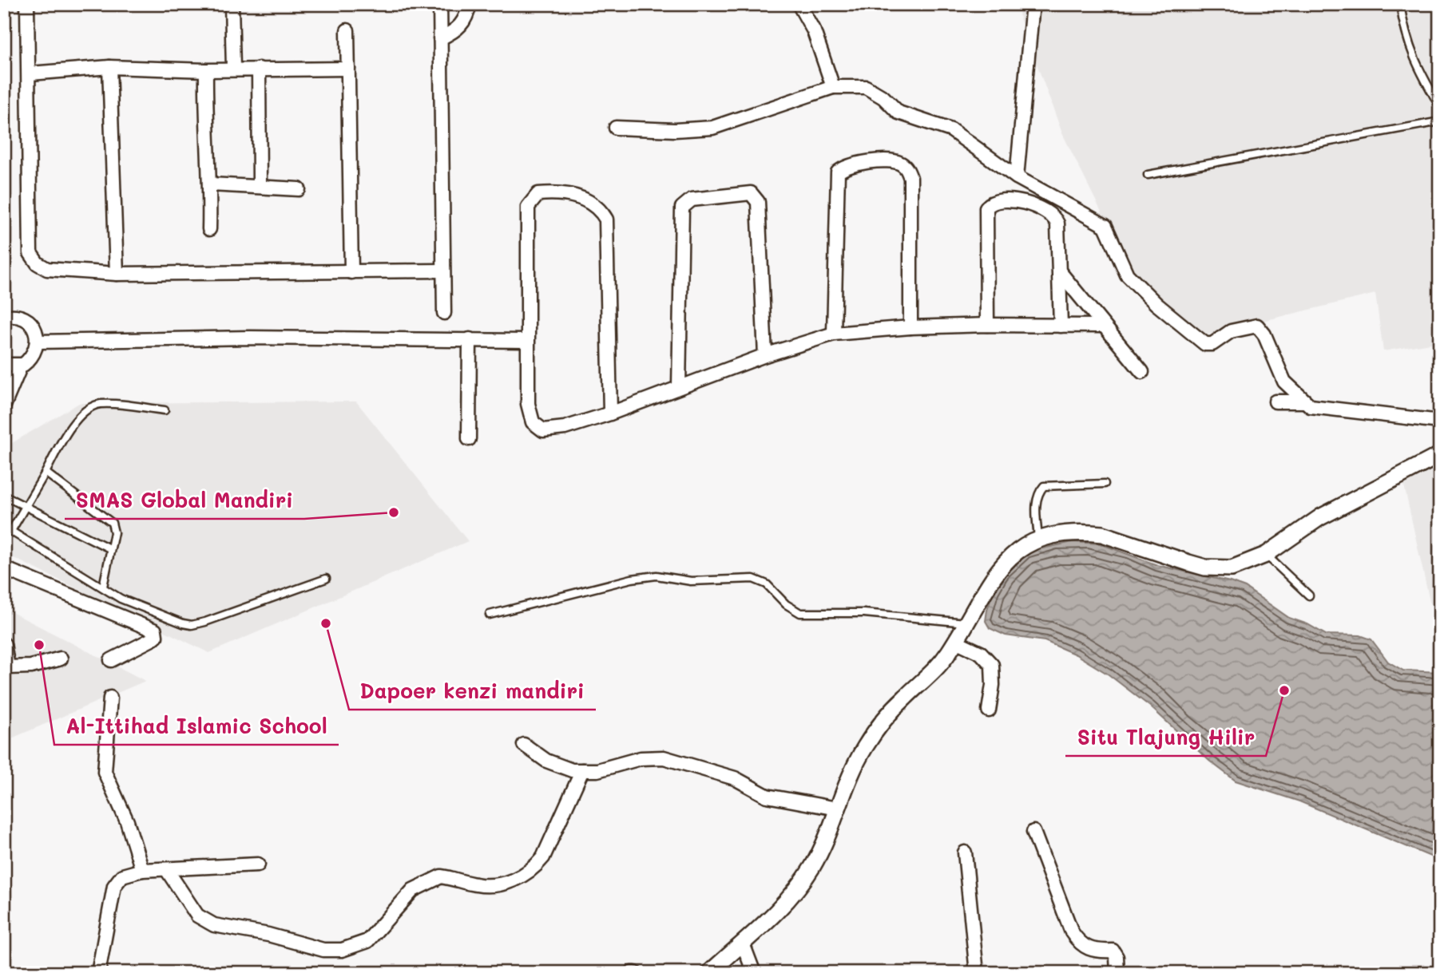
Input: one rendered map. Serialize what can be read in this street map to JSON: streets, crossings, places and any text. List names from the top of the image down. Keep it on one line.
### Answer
{"places":["SMAS Global Mandiri","Dapoer kenzi mandiri","Al-Ittihad Islamic School","Situ Tlajung Hilir"]}
